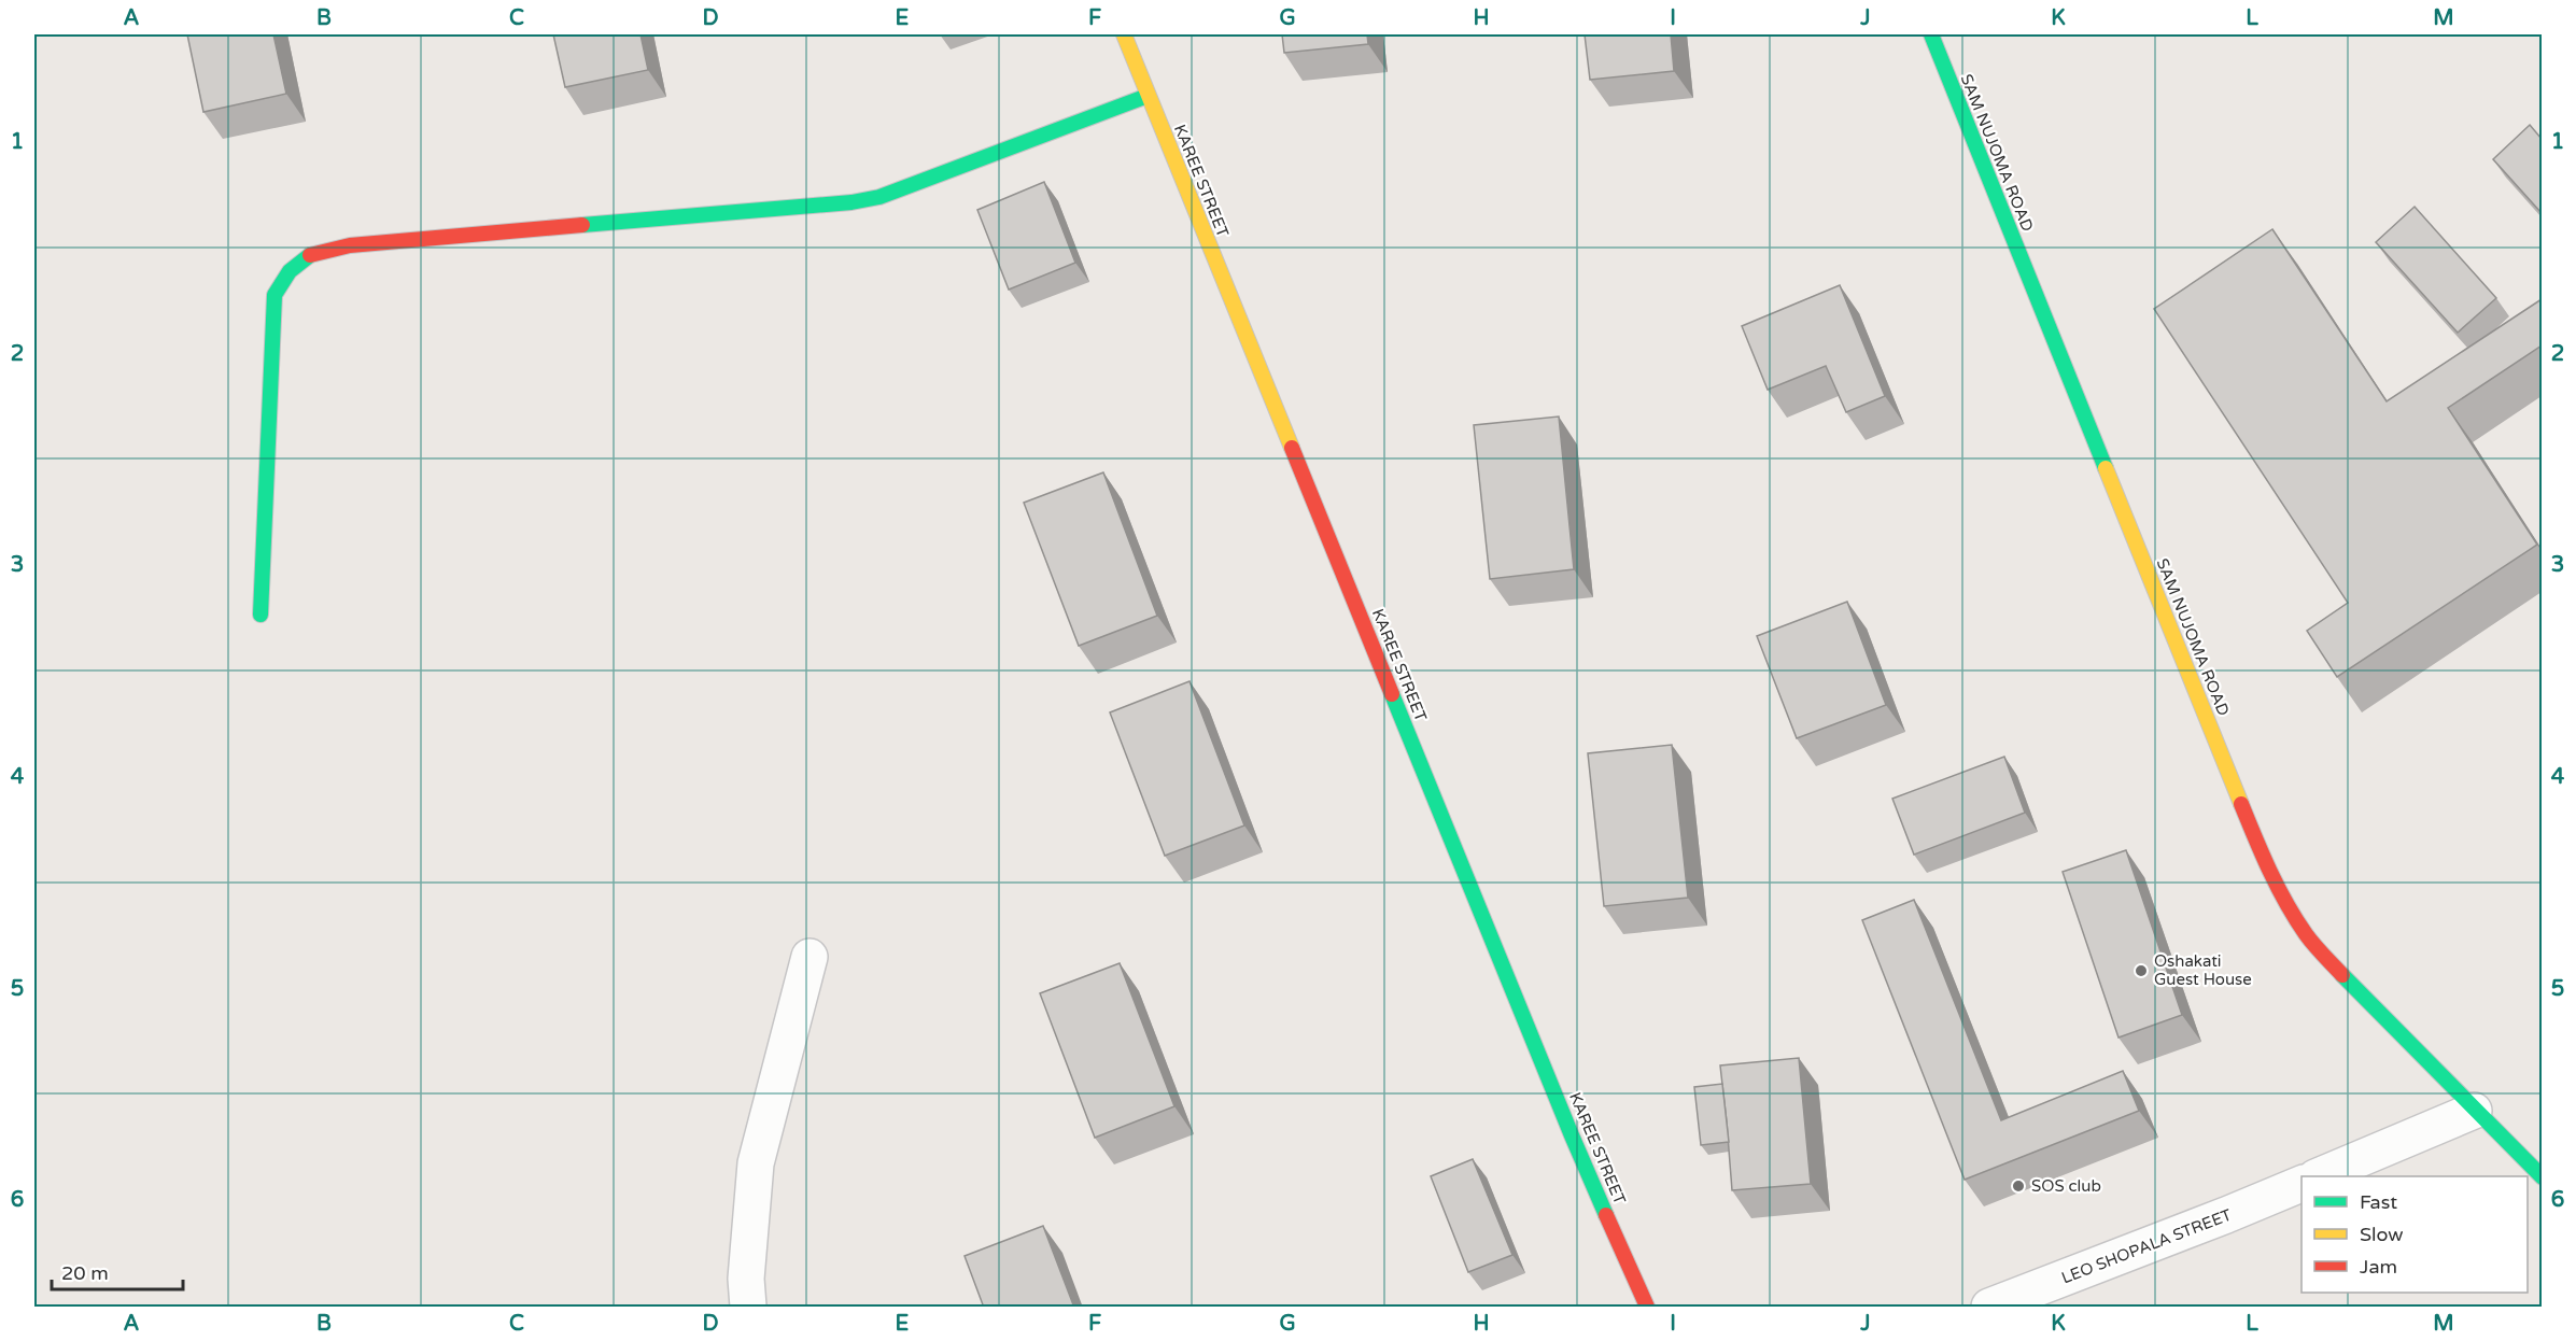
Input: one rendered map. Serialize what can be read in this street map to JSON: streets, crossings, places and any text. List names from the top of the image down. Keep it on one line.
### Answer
{"streets":{"street":["SAM NUJOMA ROAD","KAREE STREET","LEO SHOPALA STREET"]},"places":["Oshakati Guest House","SOS club"],"legend":["Fast","Slow","Jam"],"scale_bar":"20 m","grid":{"columns":["A","B","C","D","E","F","G","H","I","J","K","L","M"],"rows":["1","2","3","4","5","6"]}}
